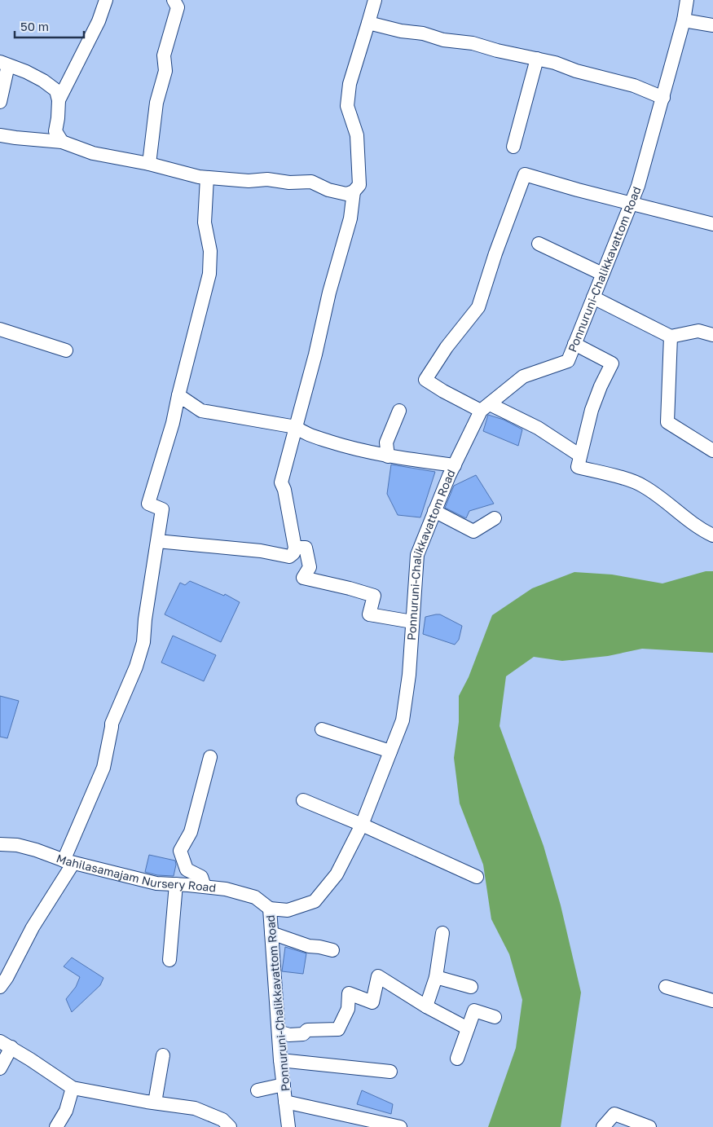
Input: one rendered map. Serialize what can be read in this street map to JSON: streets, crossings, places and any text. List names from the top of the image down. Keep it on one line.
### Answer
{"streets":{"street":["Ponnuruni-Chalikkavattom Road","Mahilasamajam Nursery Road"]},"crossings":[["Ponnuruni-Chalikkavattom Road","Mahilasamajam Nursery Road"]],"scale_bar":"50 m"}
